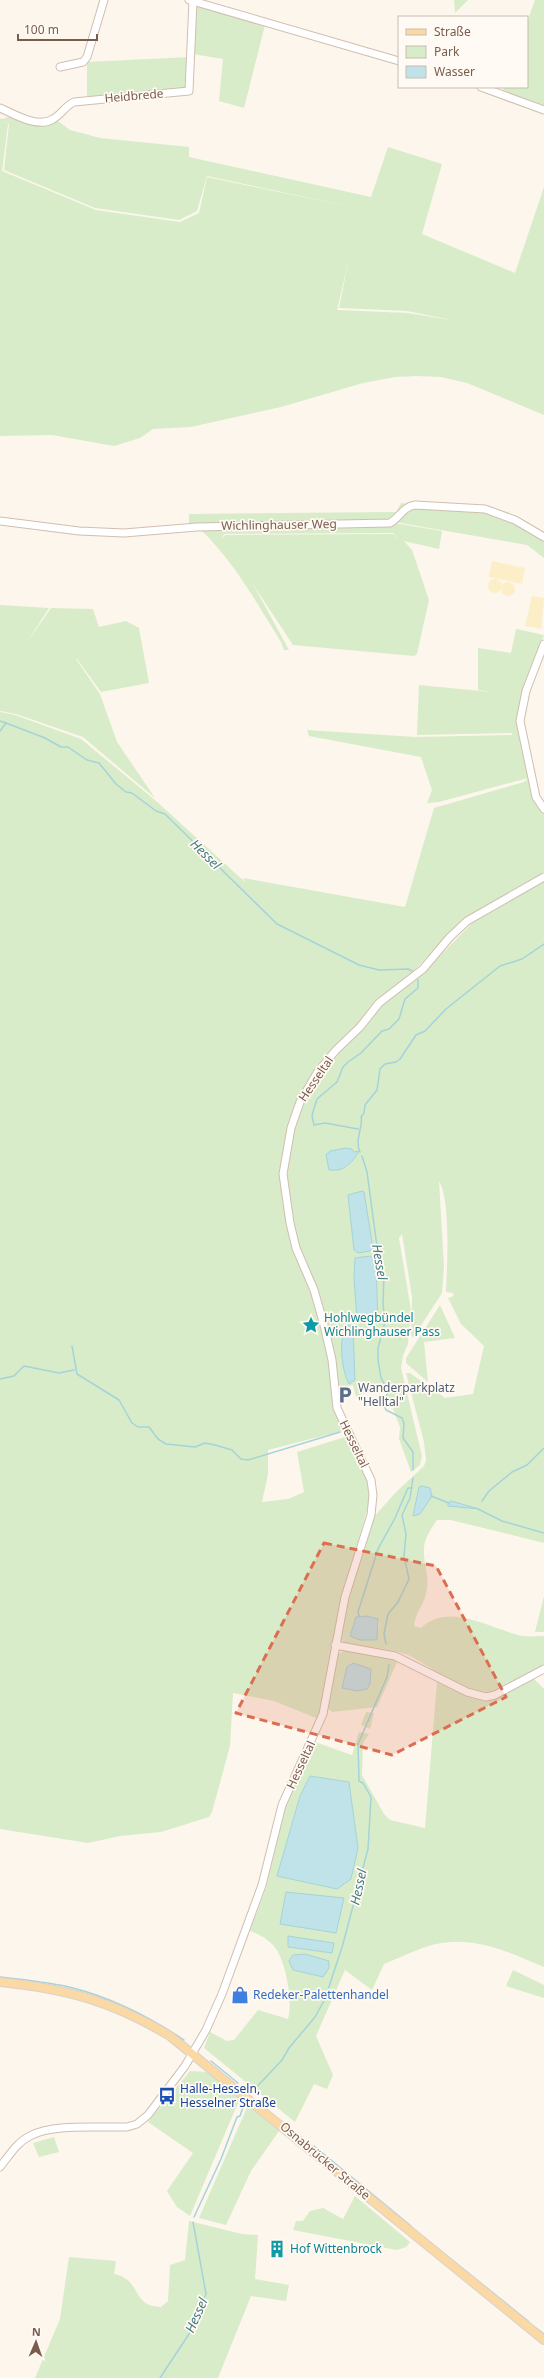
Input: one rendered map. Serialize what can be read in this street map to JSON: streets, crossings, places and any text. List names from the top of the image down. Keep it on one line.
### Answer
{"streets":{"main road":["Osnabrücker Straße"],"street":["Heidbrede","Wichlinghauser Weg","Hesseltal"]},"crossings":[["Hesseltal","Osnabrücker Straße"]],"water":["Hessel"],"places":{"place":["Hohlwegbündel Wichlinghauser Pass"],"parking":["Wanderparkplatz \"Helltal\""],"shop":["Redeker-Palettenhandel"],"bus stop":["Halle-Hesseln, Hesselner Straße"],"building":["Hof Wittenbrock"]},"legend":["Straße","Park","Wasser"],"scale_bar":"100 m","north":"top"}
